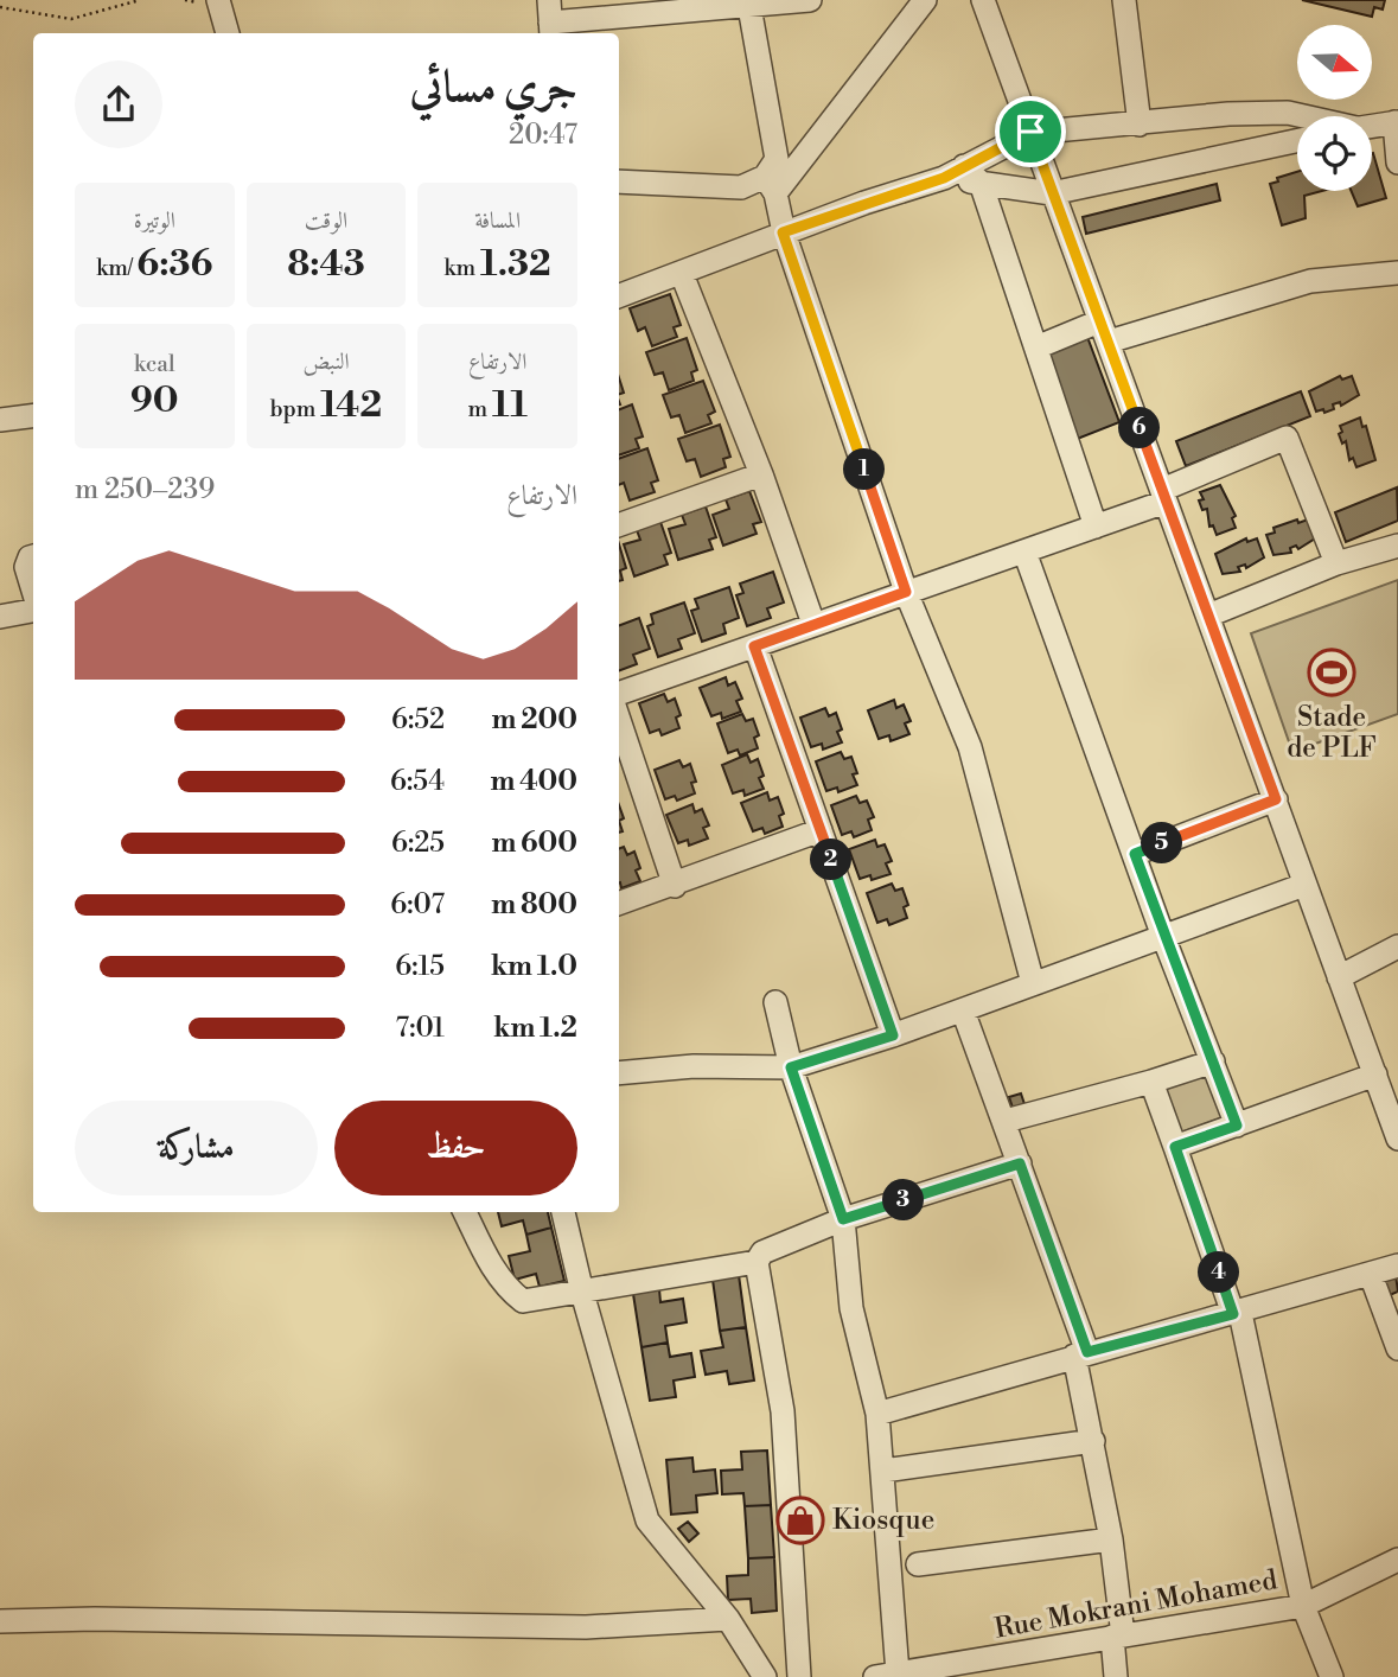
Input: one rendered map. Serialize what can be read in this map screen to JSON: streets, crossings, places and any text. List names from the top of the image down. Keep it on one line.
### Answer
{"streets":{"street":["Rue Mokrani Mohamed"]},"places":{"sports":["Stade de PLF"],"shop":["Kiosque"]},"north":"right","page":{"heading":["جري مسائي","20:47"],"stats":[["المسافة","1.32 km"],["الوقت","8:43"],["الوتيرة","6:36 /km"],["الارتفاع","11 m"],["النبض","142 bpm"],["kcal","90"]],"pins":["6","1","5","2","3","4"],"chart":["الارتفاع","239–250 m"],"list":[{"name":"200 m","note":"6:52"},{"name":"400 m","note":"6:54"},{"name":"600 m","note":"6:25"},{"name":"800 m","note":"6:07"},{"name":"1.0 km","note":"6:15"},{"name":"1.2 km","note":"7:01"}],"buttons":["حفظ","مشاركة"]}}
